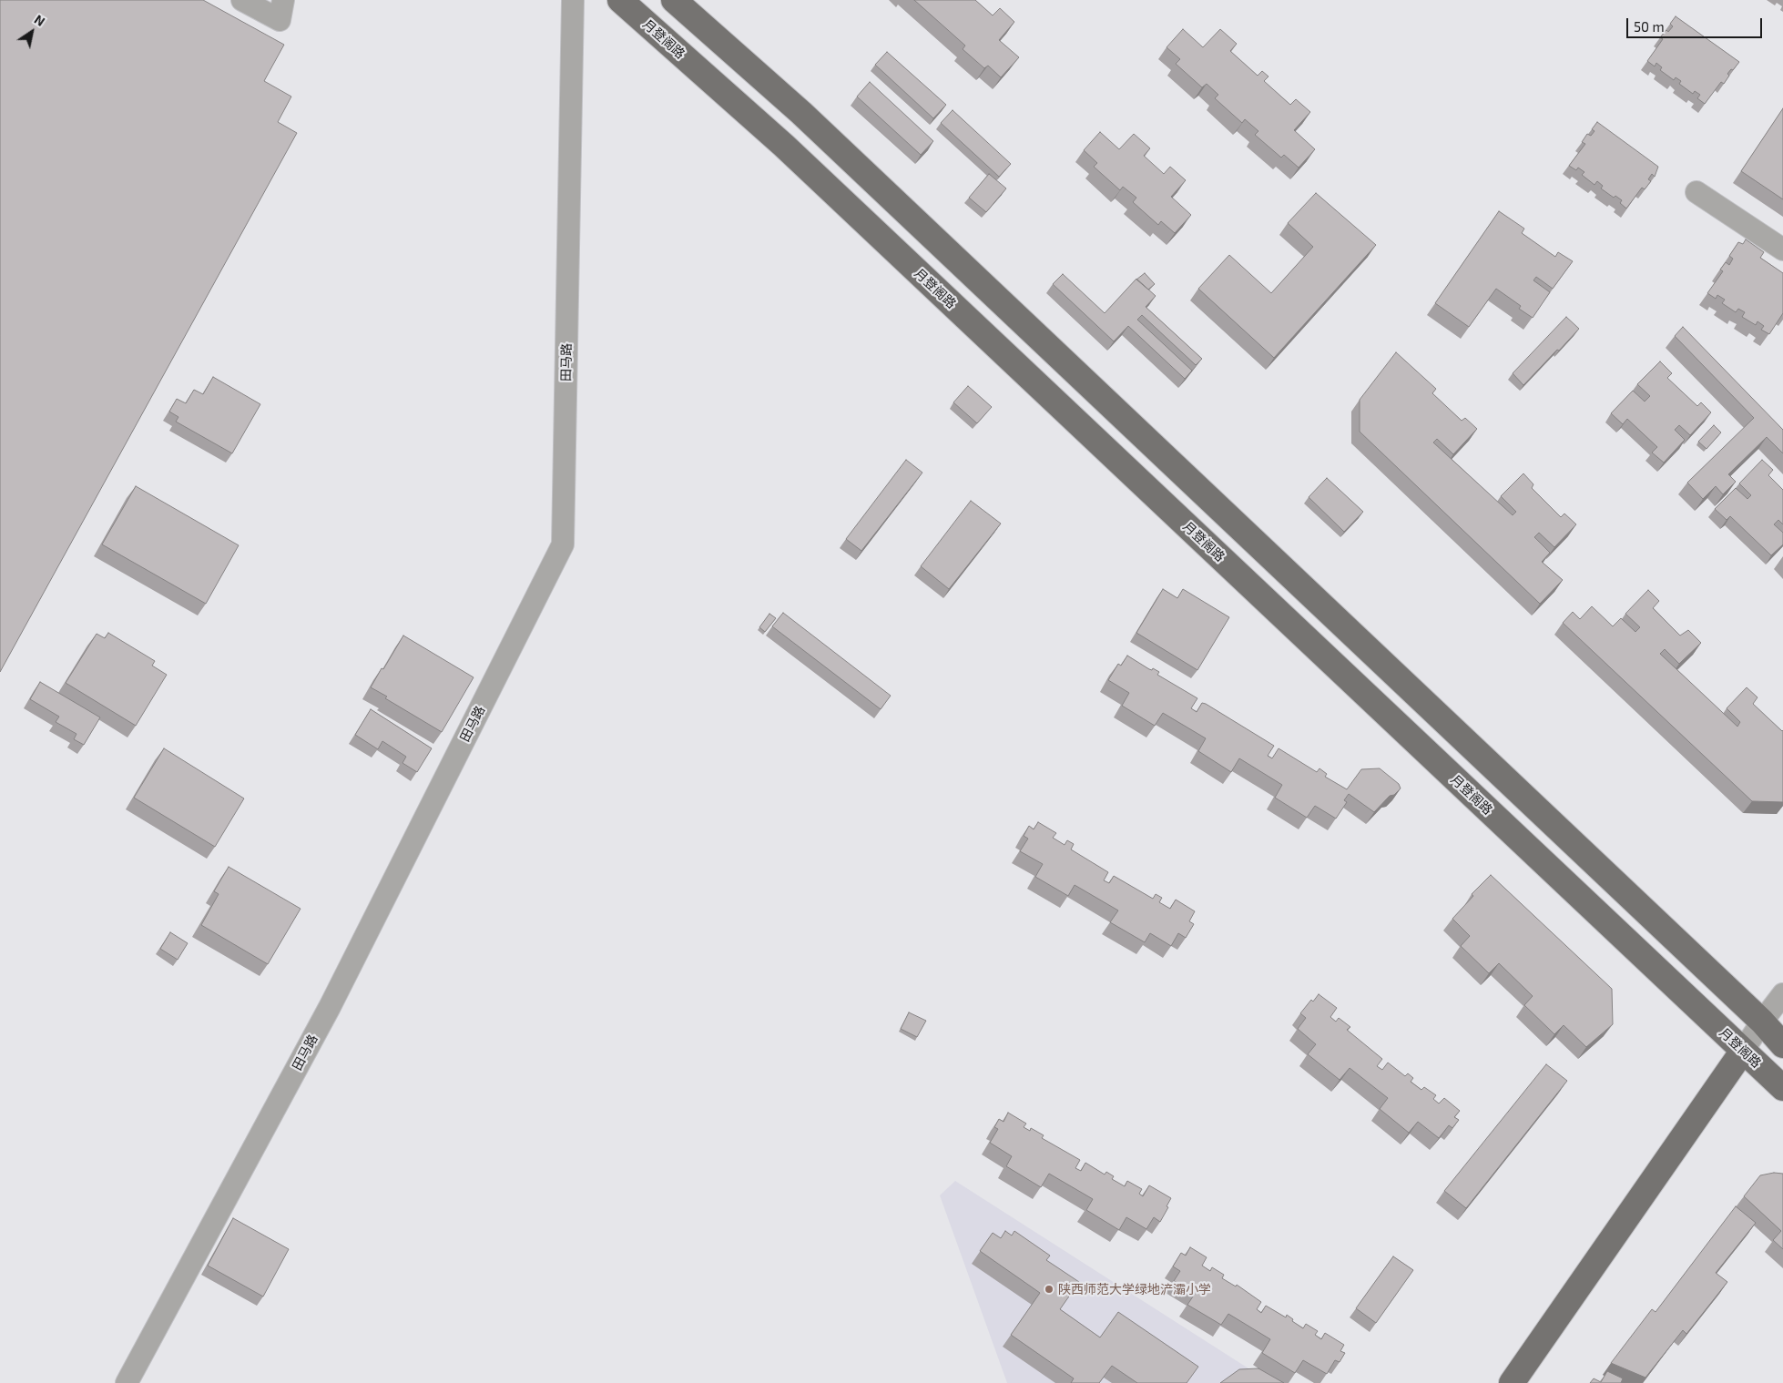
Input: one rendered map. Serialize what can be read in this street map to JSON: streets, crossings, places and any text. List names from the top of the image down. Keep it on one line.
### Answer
{"streets":{"main road":["月登阁路"],"street":["田马路"]},"places":["陕西师范大学绿地浐灞小学"],"scale_bar":"50 m","north":"top right"}
